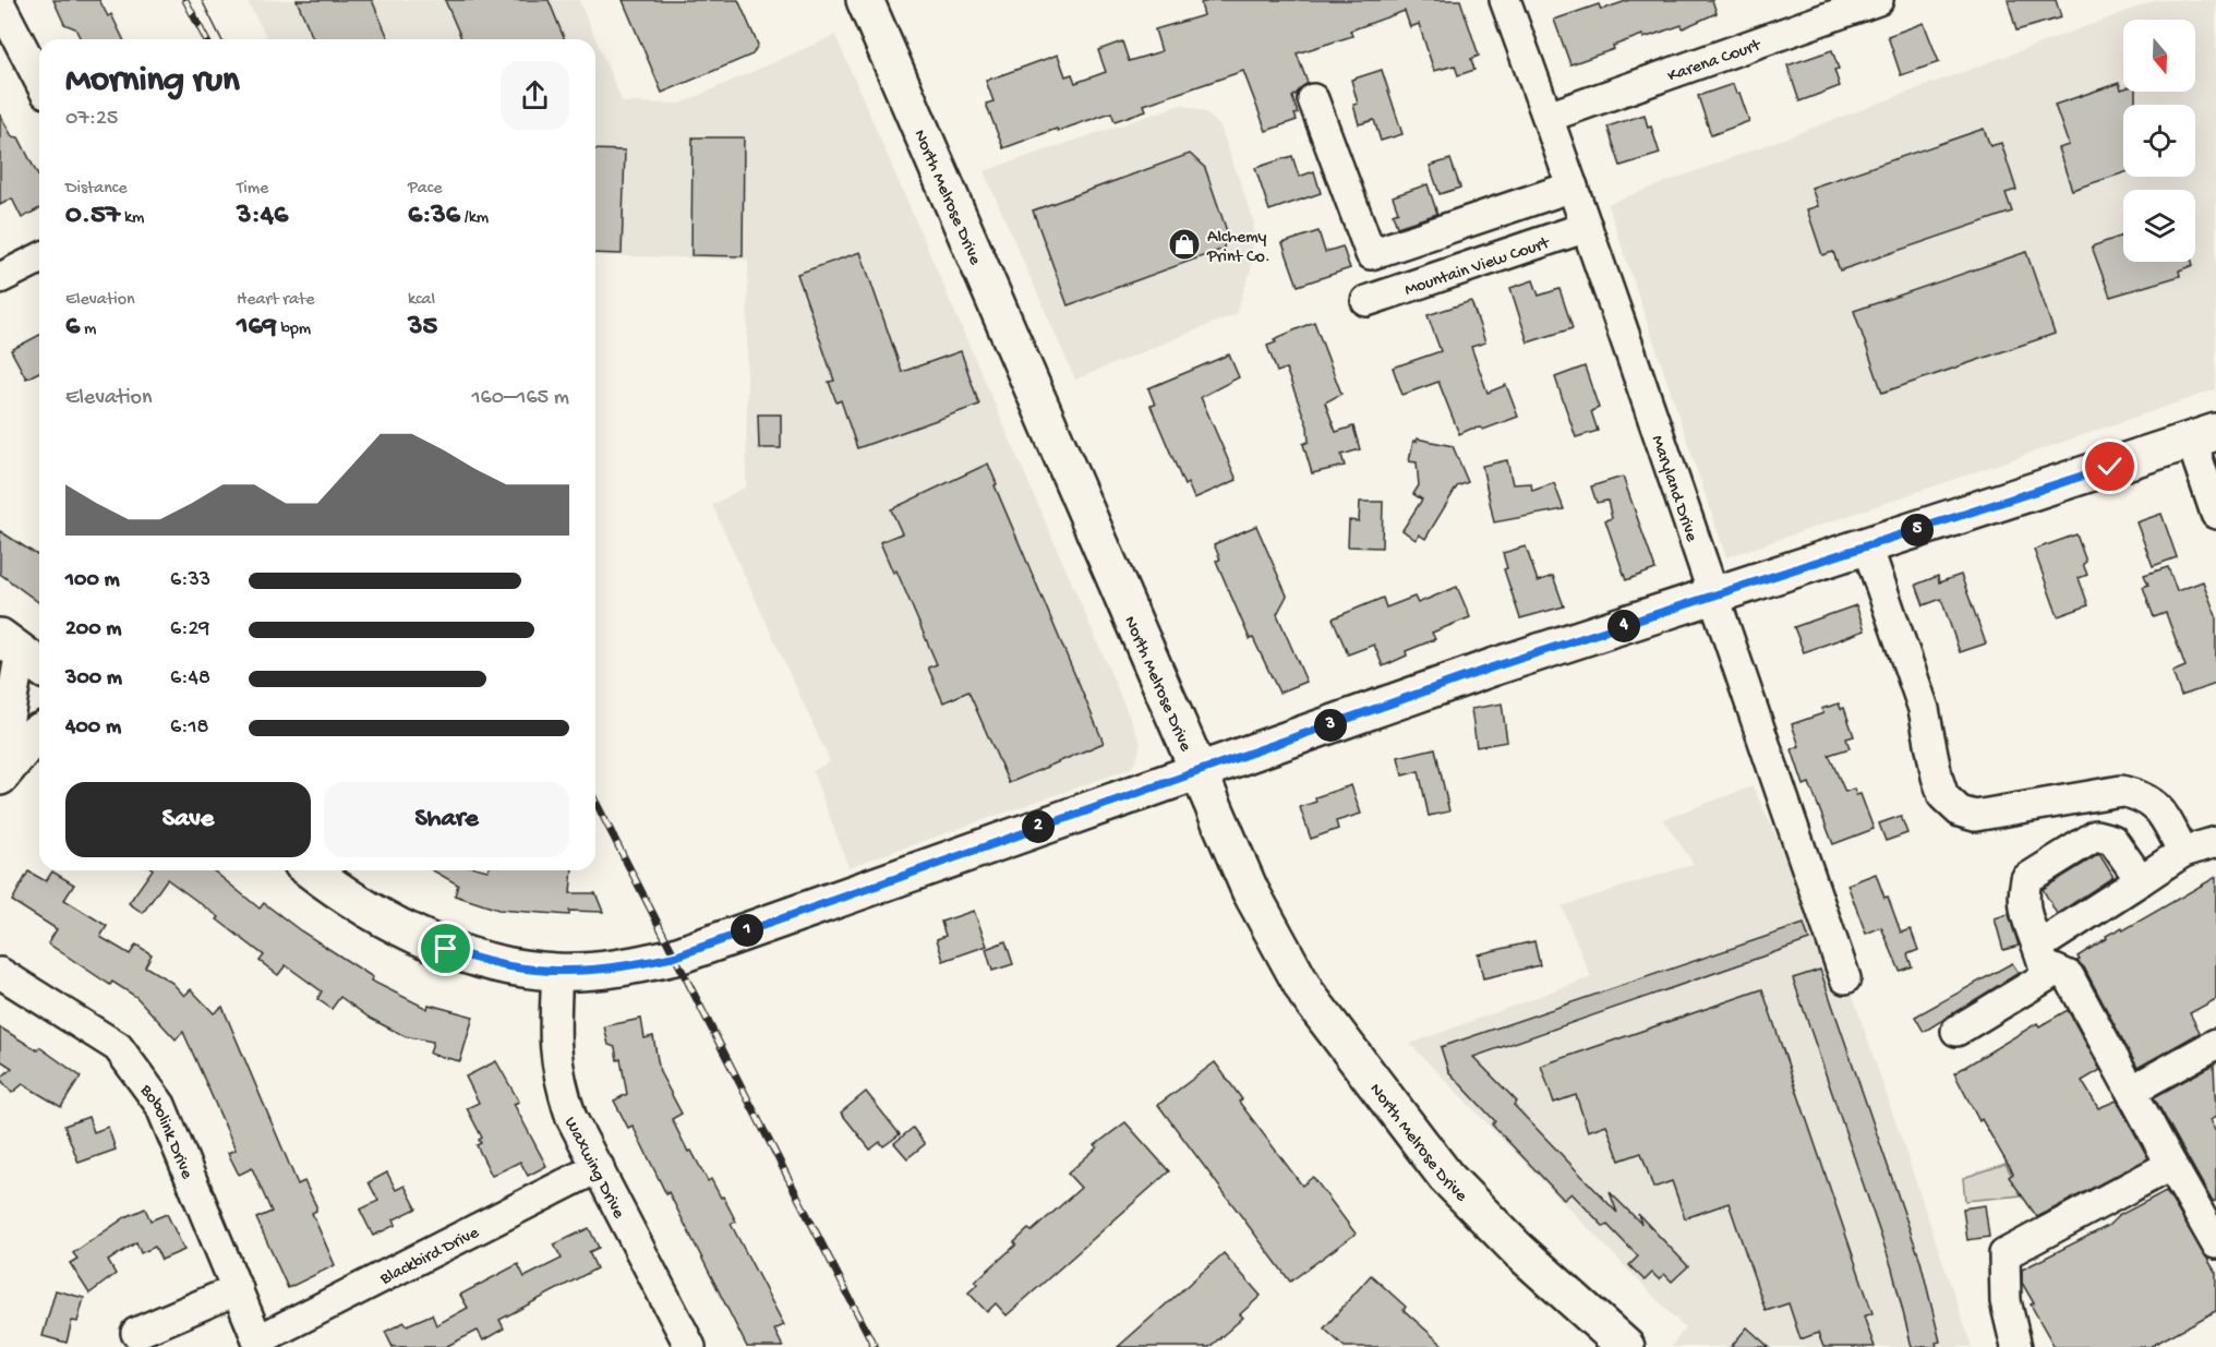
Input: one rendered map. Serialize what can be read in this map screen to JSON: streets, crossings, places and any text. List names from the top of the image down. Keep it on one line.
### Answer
{"streets":{"main road":["North Melrose Drive"],"street":["Karena Court","Mountain View Court","Maryland Drive","Bobolink Drive","Waxwing Drive","Blackbird Drive"]},"crossings":[["Karena Court","Maryland Drive"],["Mountain View Court","Maryland Drive"],["Bobolink Drive","Blackbird Drive"],["Waxwing Drive","Blackbird Drive"]],"places":{"shop":["Alchemy Print Co."]},"north":"bottom","page":{"heading":["Morning run","07:25"],"stats":[["Distance","0.57 km"],["Time","3:46"],["Pace","6:36 /km"],["Elevation","6 m"],["Heart rate","169 bpm"],["kcal","35"]],"chart":["Elevation","160–165 m"],"pins":["5","4","3","2","1"],"list":[{"name":"100 m","note":"6:33"},{"name":"200 m","note":"6:29"},{"name":"300 m","note":"6:48"},{"name":"400 m","note":"6:18"}],"buttons":["Save","Share"]}}
